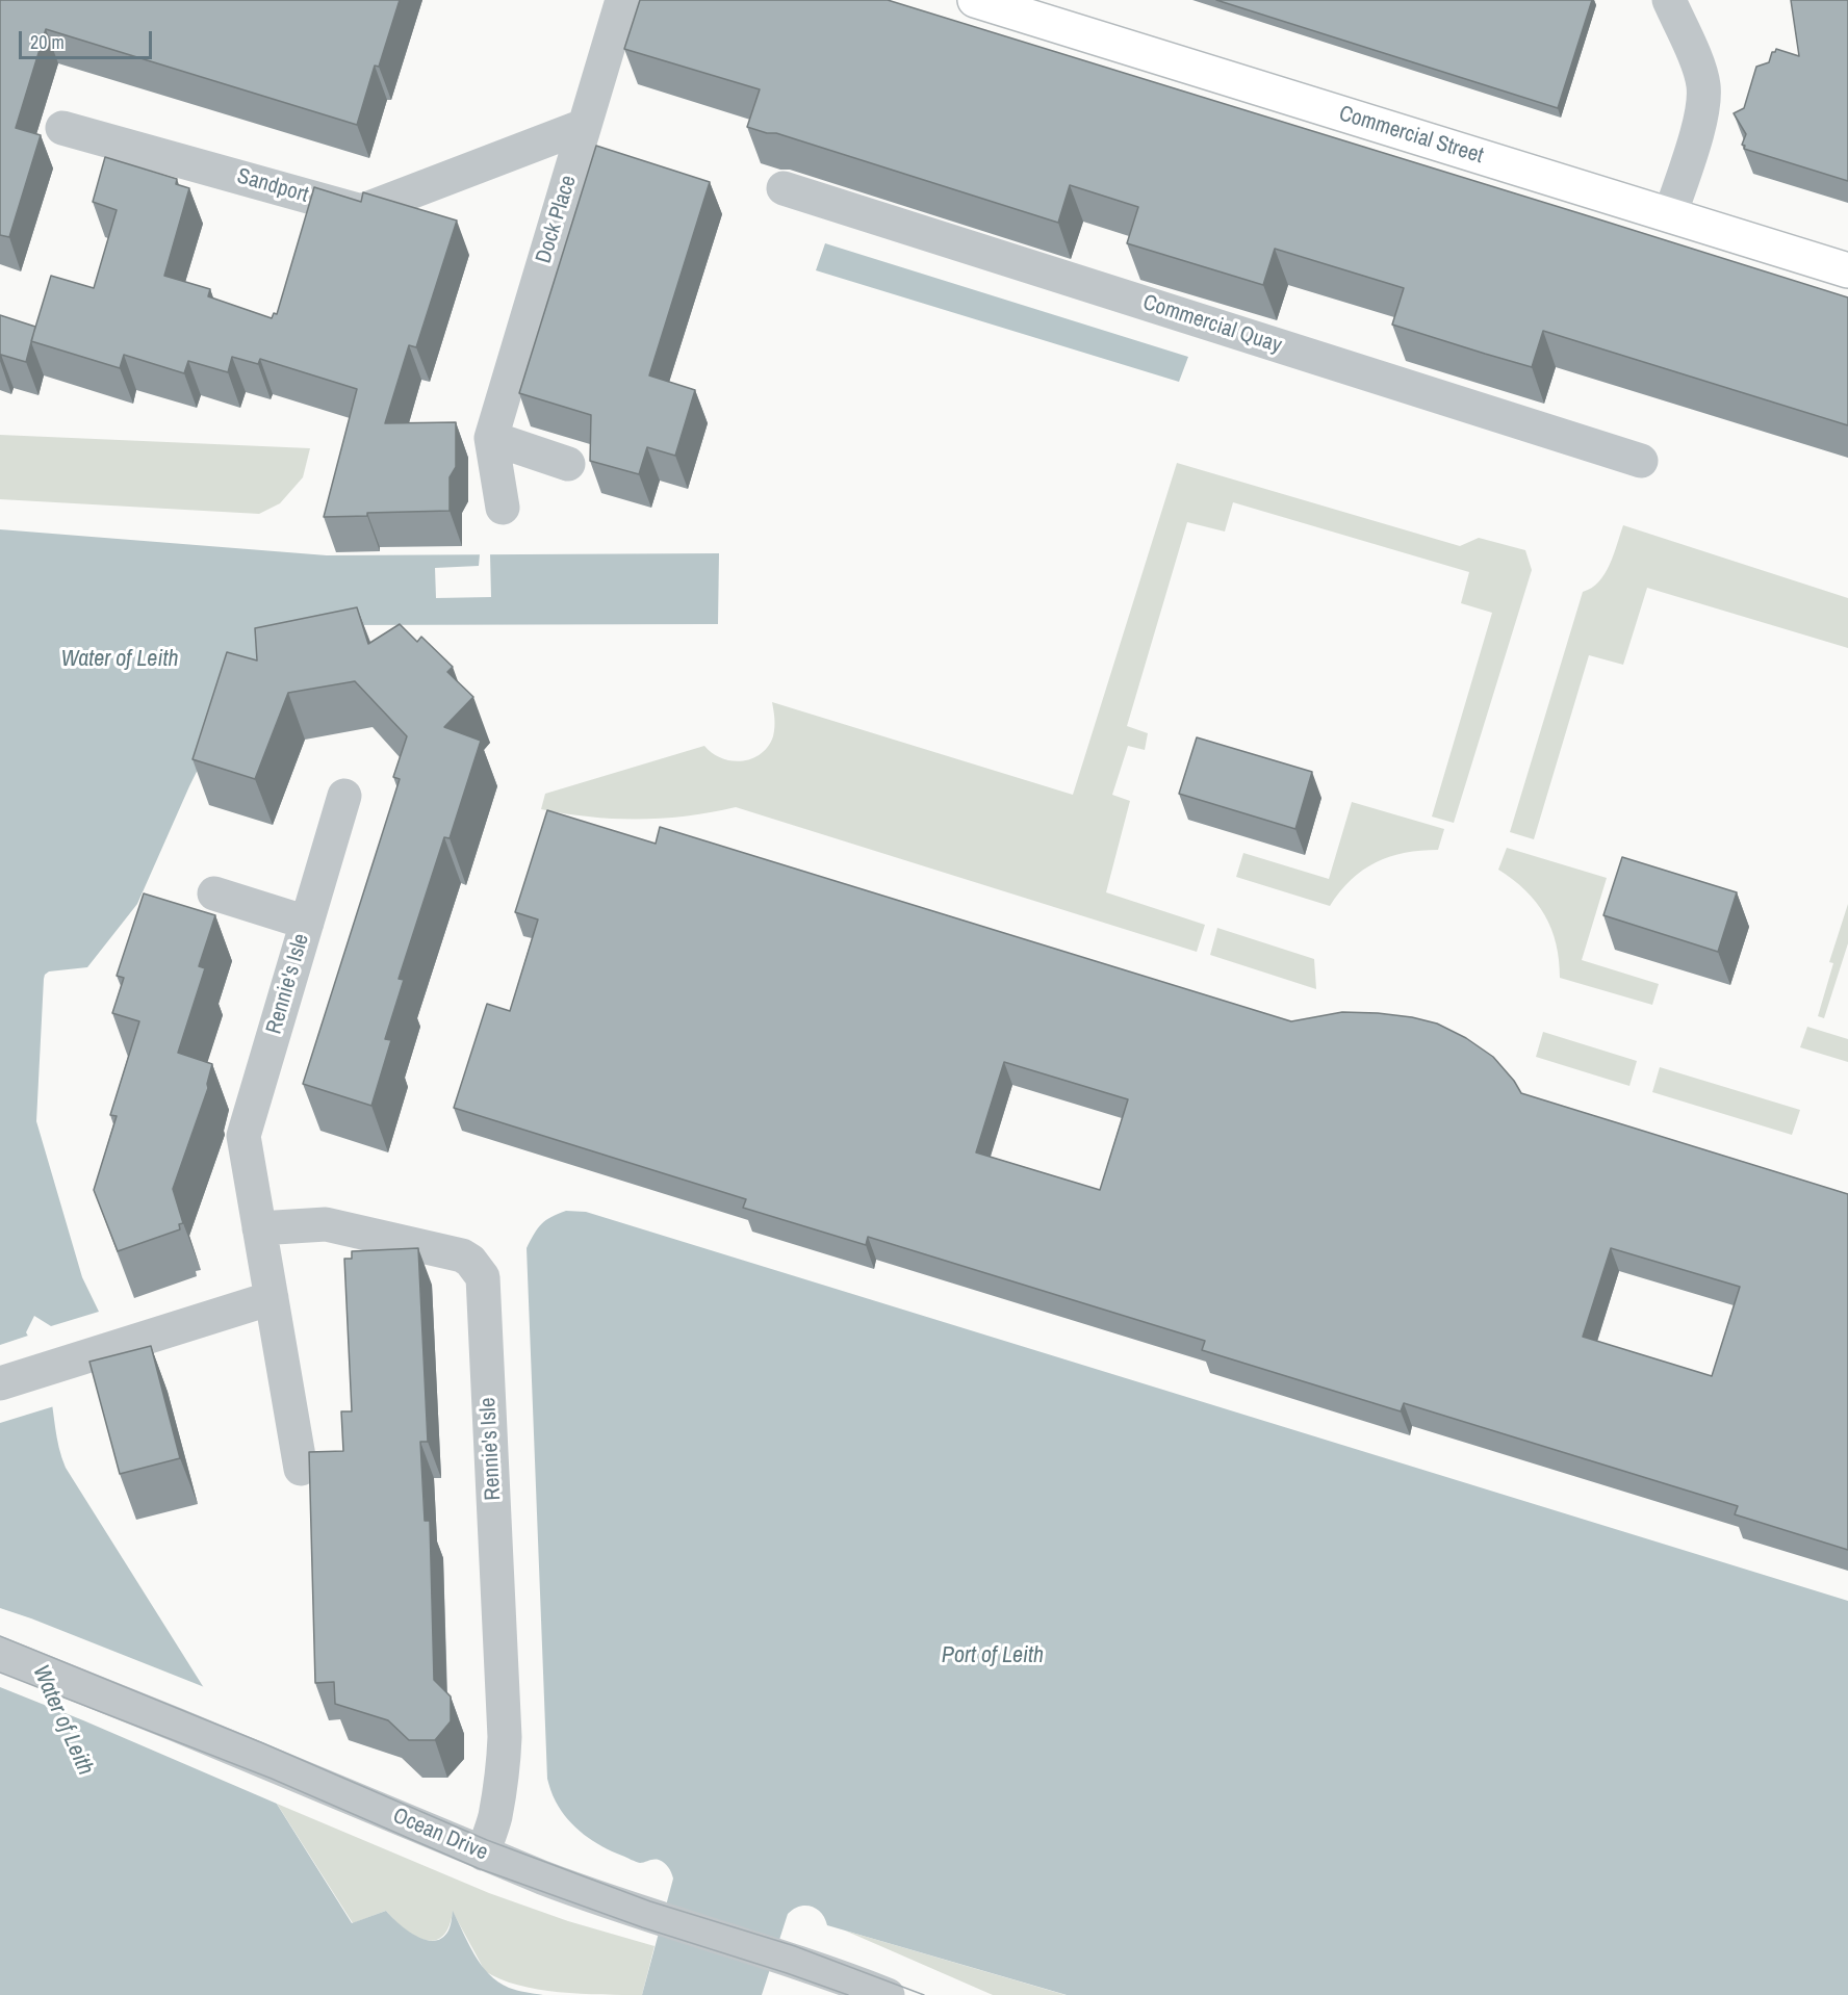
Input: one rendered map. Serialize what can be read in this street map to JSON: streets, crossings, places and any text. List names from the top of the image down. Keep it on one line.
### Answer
{"streets":{"main road":["Commercial Street"],"street":["Sandport","Dock Place","Commercial Quay","Rennie's Isle","Ocean Drive"]},"crossings":[["Sandport","Dock Place"],["Rennie's Isle","Ocean Drive"]],"water":["Water of Leith","Port of Leith"],"scale_bar":"20 m"}
